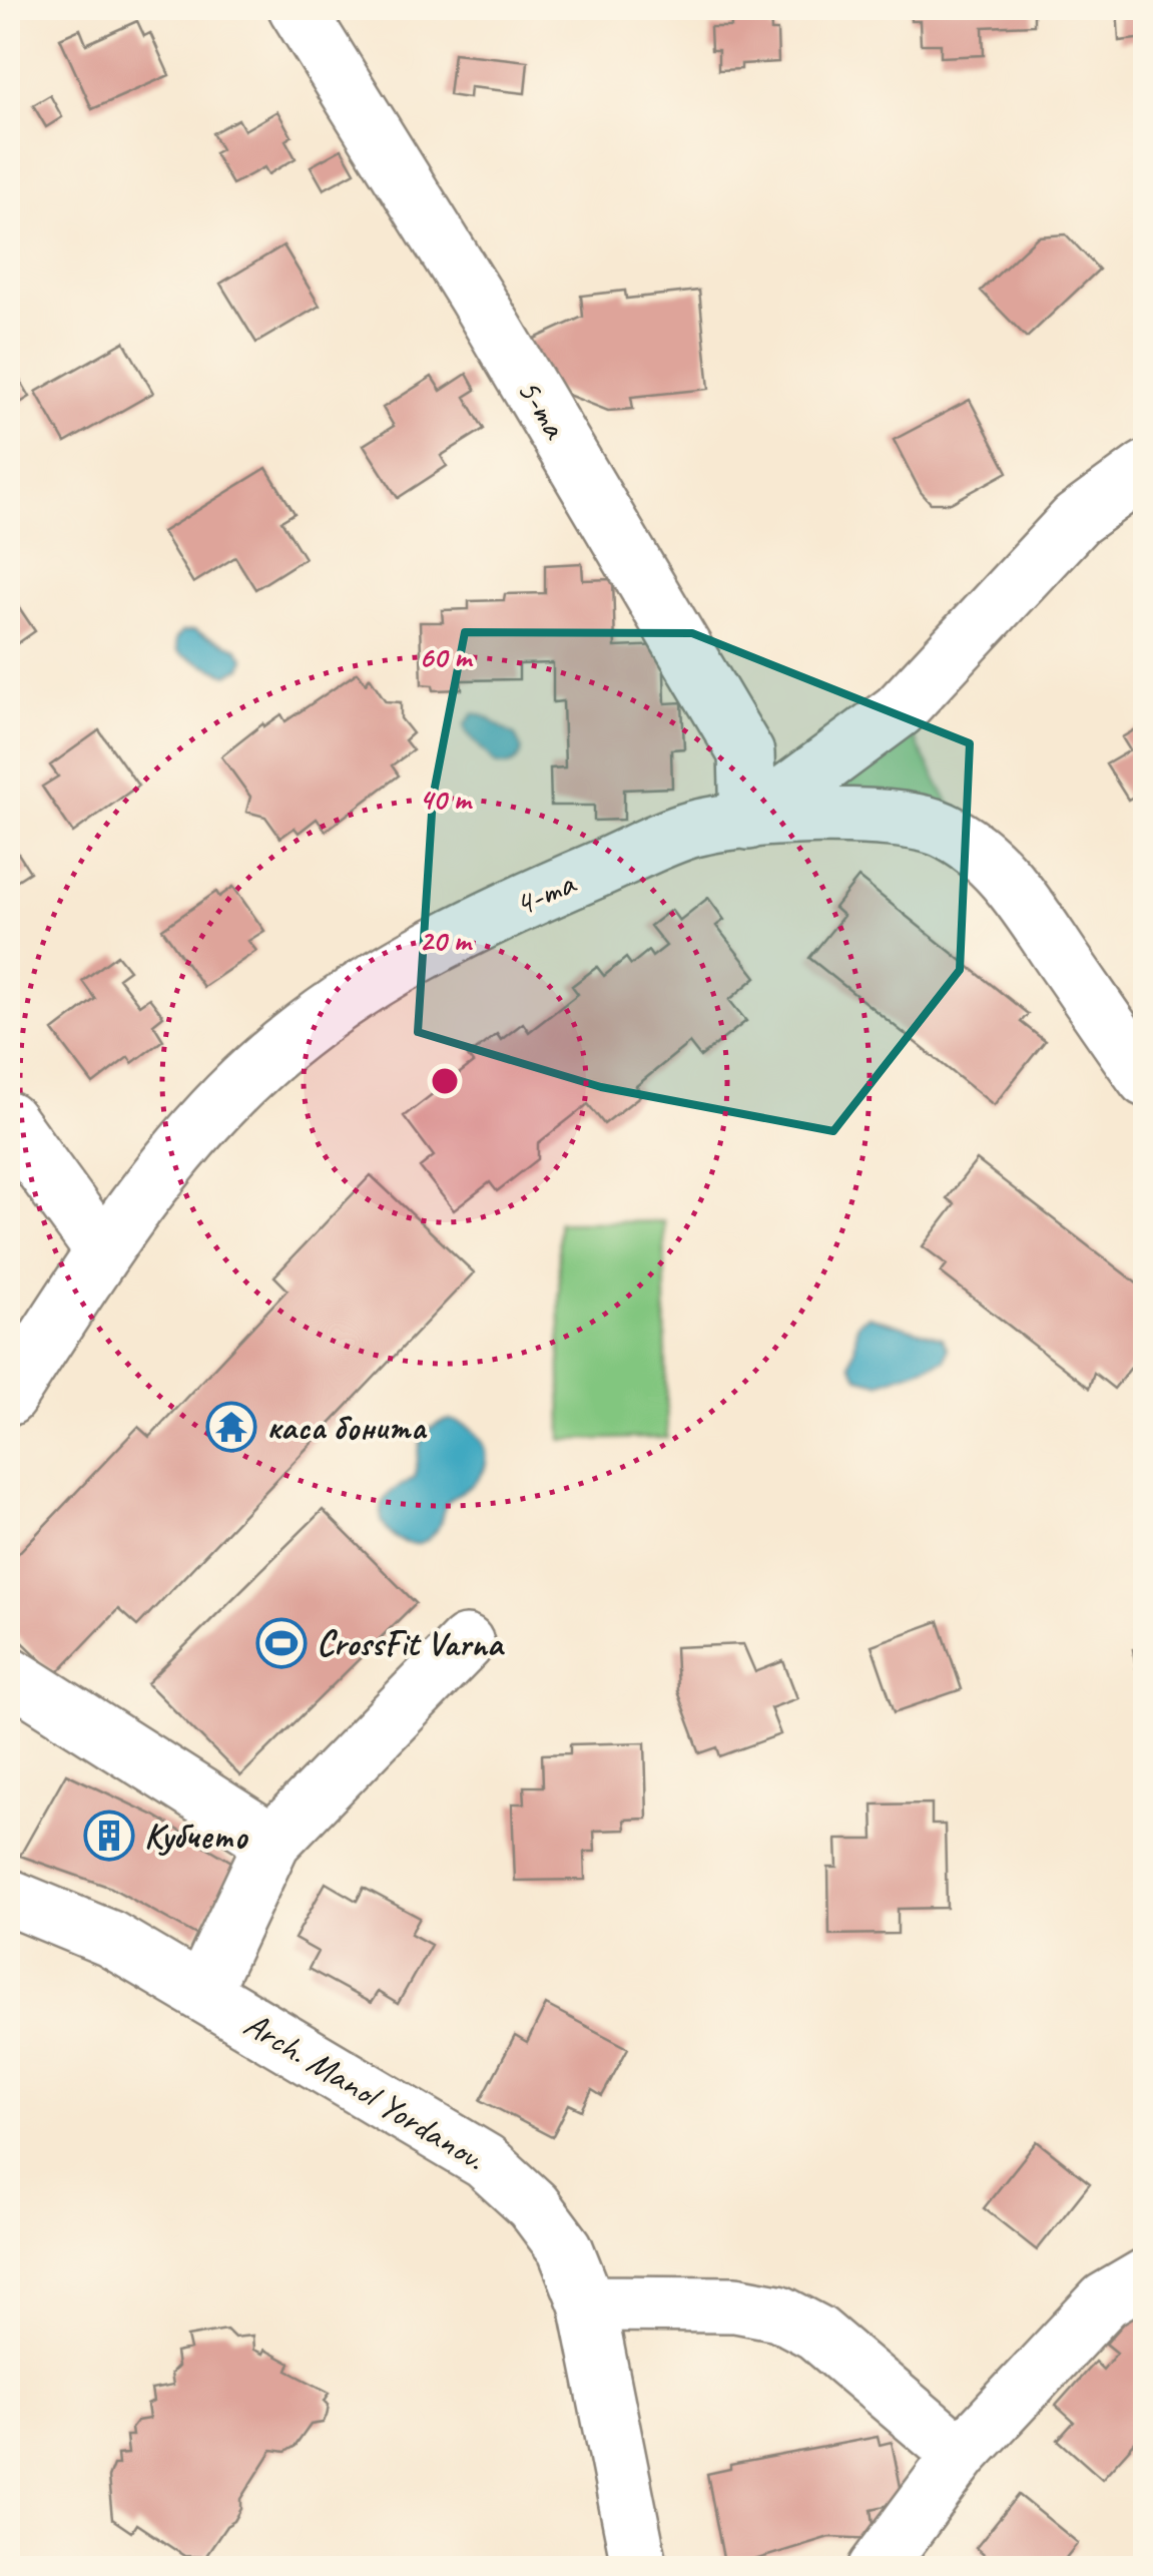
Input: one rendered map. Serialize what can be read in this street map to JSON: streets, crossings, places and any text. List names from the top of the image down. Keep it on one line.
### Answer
{"streets":{"street":["5-та","4-та","Arch. Manol Yordanov."]},"crossings":[["5-та","4-та"]],"places":{"temple":["каса бонита"],"sports":["CrossFit Varna"],"building":["Кубчето"]},"rings":["60 m","40 m","20 m"]}
